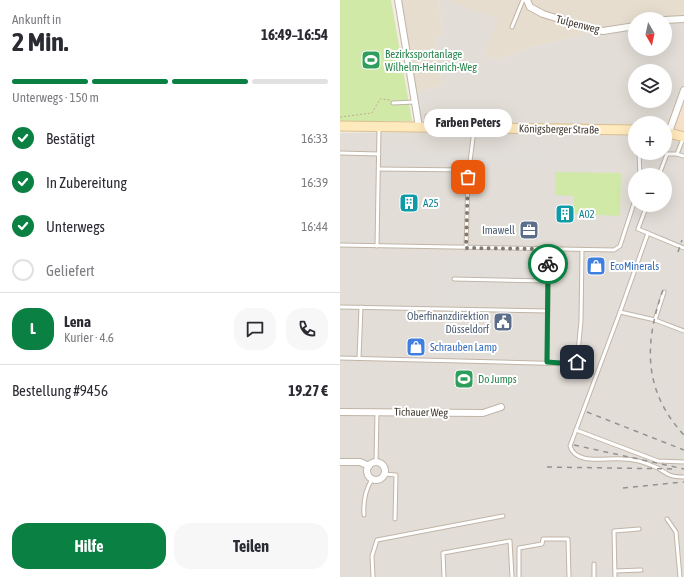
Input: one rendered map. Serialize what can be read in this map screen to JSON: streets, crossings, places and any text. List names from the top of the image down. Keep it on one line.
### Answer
{"streets":{"main road":["Königsberger Straße"],"street":["Tulpenweg","Tichauer Weg"]},"places":{"sports":["Bezirkssportanlage Wilhelm-Heinrich-Weg","Do Jumps"],"other":["Farben Peters"],"building":["A25","A02"],"office":["Imawell"],"shop":["EcoMinerals","Schrauben Lamp"],"public building":["Oberfinanzdirektion Düsseldorf"]},"north":"bottom","page":{"heading":["2 Min.","Ankunft in","16:49–16:54"],"panel":["Lena","Kurier · 4.6","Bestellung #9456","19.27 €"],"map_buttons":["+","−"],"bar":"Unterwegs · 150 m","bubble":"Farben Peters","list":[["Bestätigt","16:33"],["In Zubereitung","16:39"],["Unterwegs","16:44"],"Geliefert"],"round":"L","buttons":["Hilfe","Teilen"]}}
